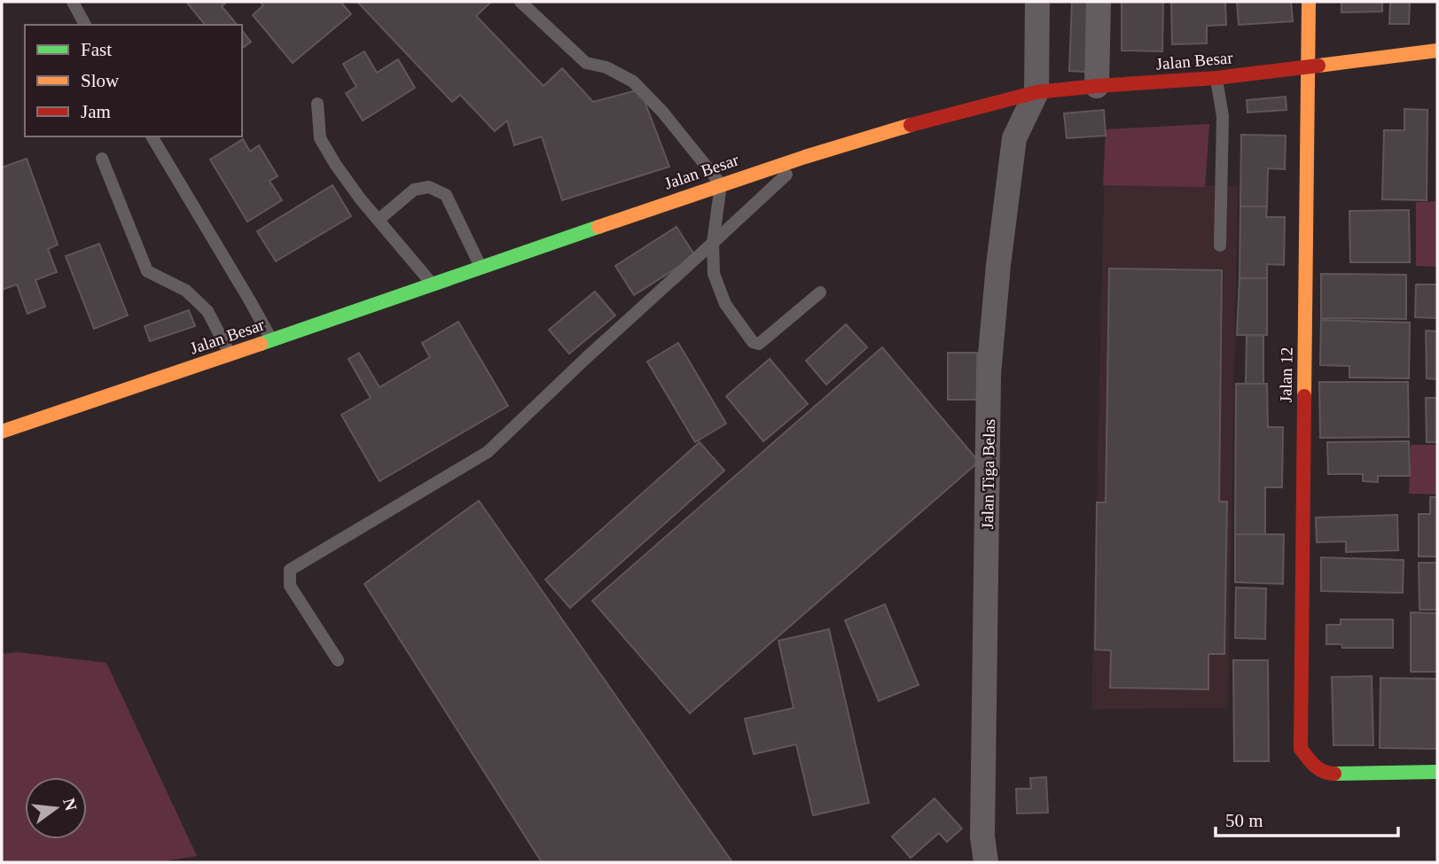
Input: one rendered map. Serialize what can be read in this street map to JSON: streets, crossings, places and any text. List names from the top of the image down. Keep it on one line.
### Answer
{"streets":{"main road":["Jalan Besar","Jalan 12"],"street":["Jalan Tiga Belas"]},"crossings":[["Jalan Besar","Jalan 12"],["Jalan Besar","Jalan Tiga Belas"]],"legend":["Fast","Slow","Jam"],"scale_bar":"50 m","north":"right"}
